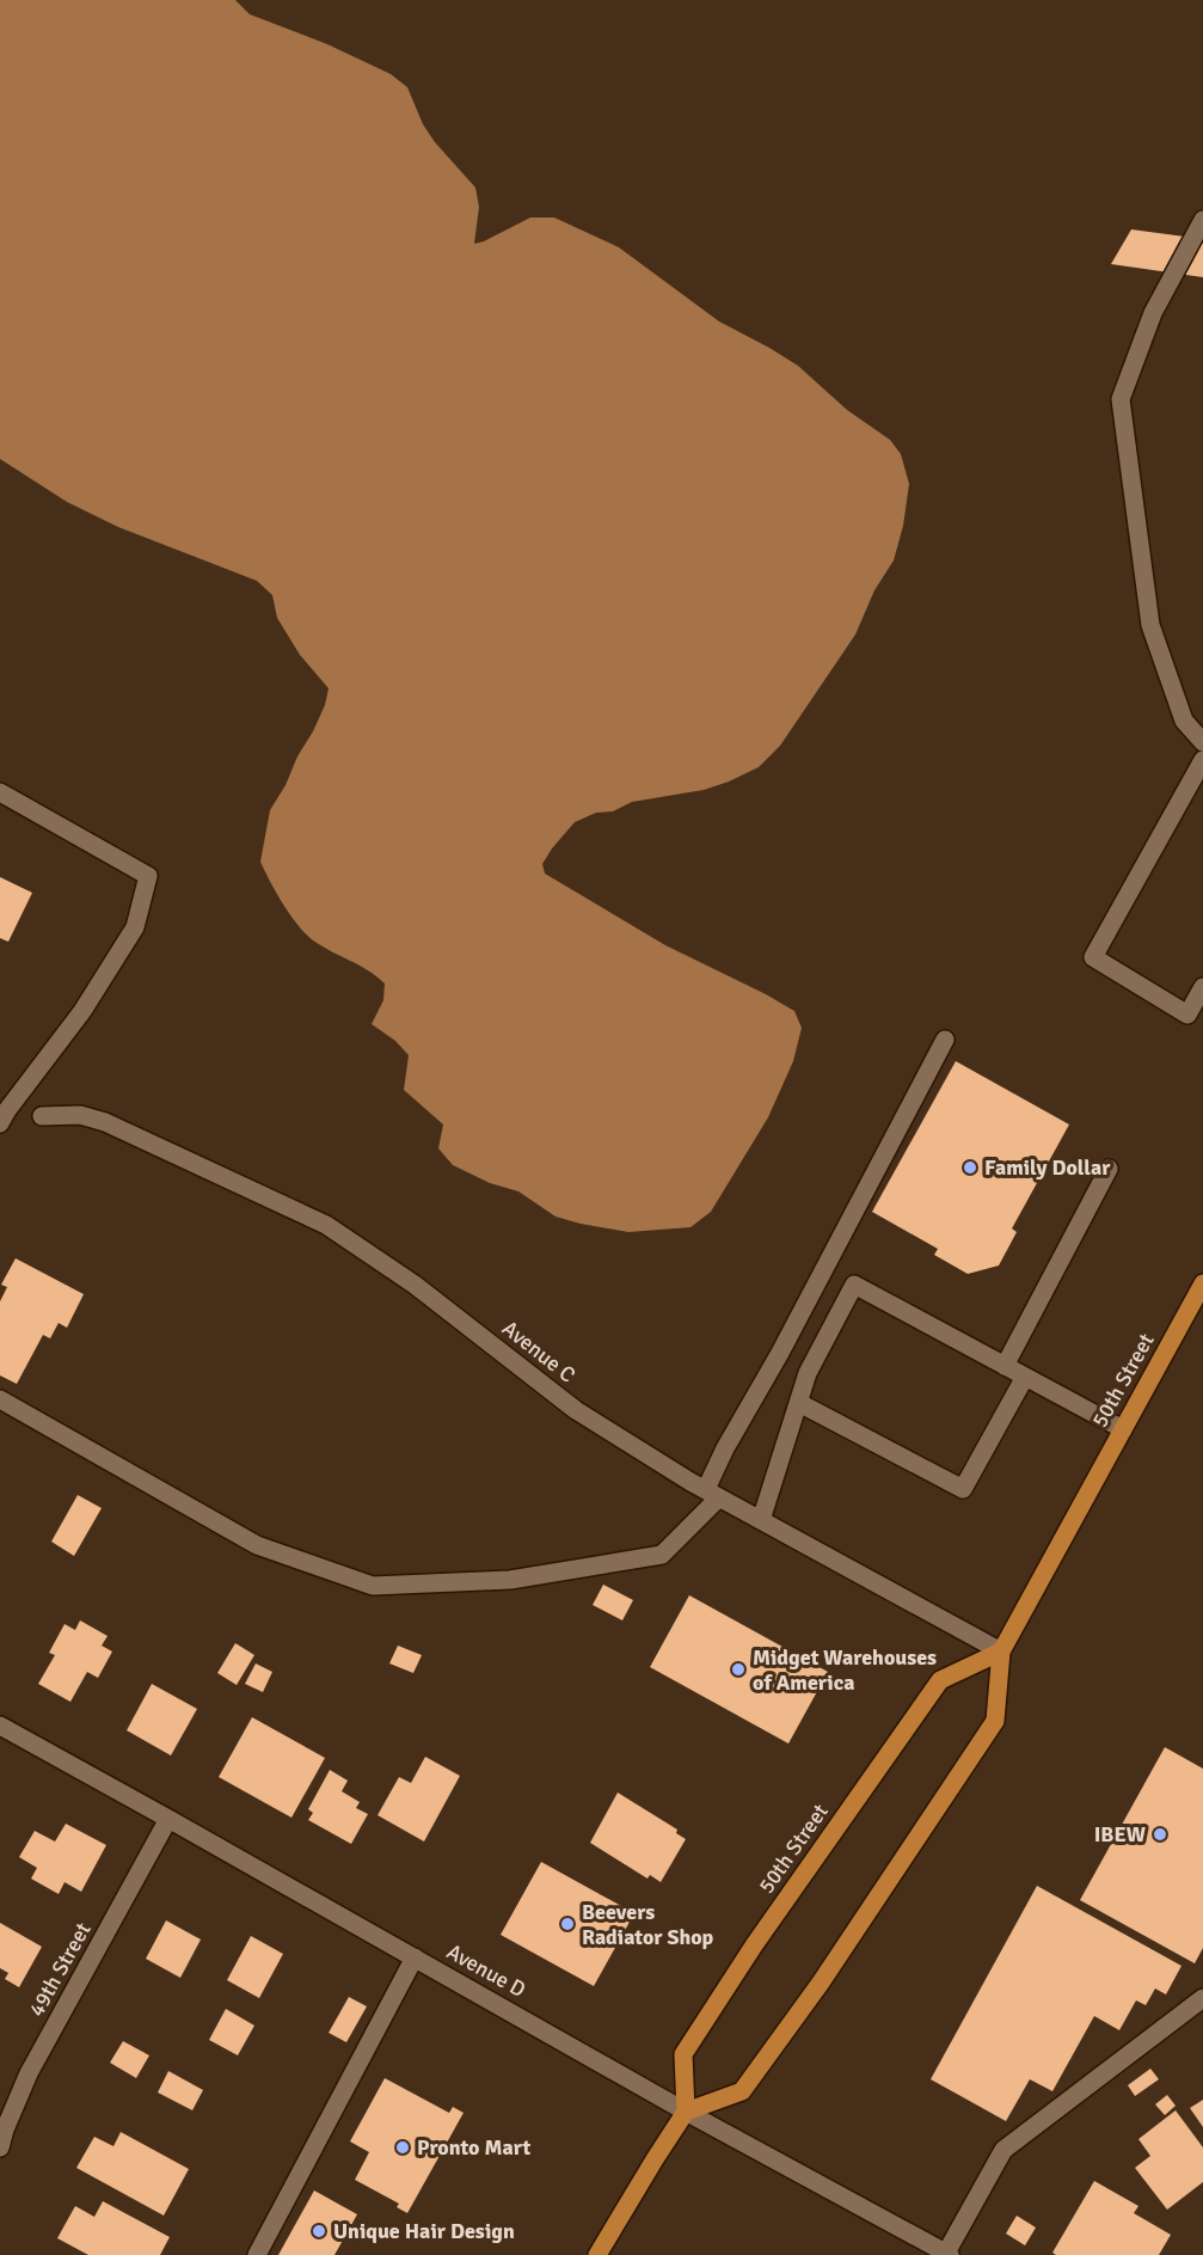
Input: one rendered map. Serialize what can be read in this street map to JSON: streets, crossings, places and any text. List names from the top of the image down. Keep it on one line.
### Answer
{"streets":{"main road":["50th Street"],"street":["Avenue C","49th Street","Avenue D"]},"crossings":[["Avenue C","50th Street"],["50th Street","Avenue D"],["49th Street","Avenue D"]],"places":["Family Dollar","Midget Warehouses of America","IBEW","Beevers Radiator Shop","Pronto Mart","Unique Hair Design"]}
